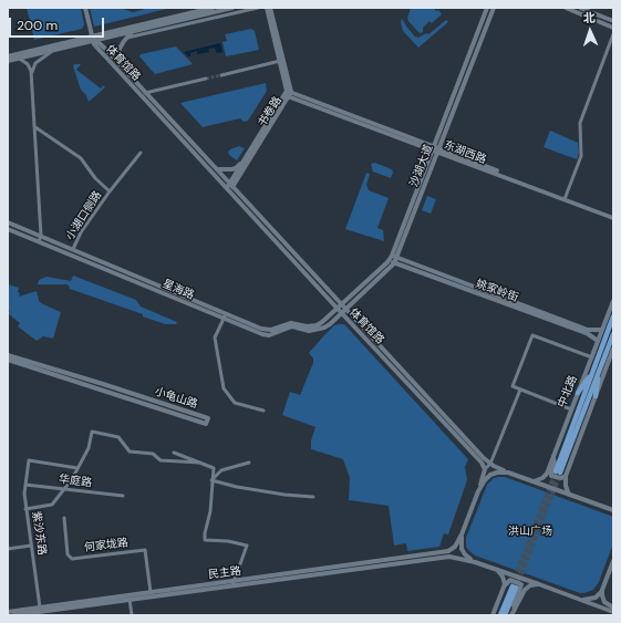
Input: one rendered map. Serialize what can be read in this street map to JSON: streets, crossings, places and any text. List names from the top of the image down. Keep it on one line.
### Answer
{"streets":{"main road":["体育馆路","书卷路","东湖西路","沙湖大道","星海路","姚家岭街","中北路","小龟山路","民主路"],"street":["小湖口侧路","华庭路","紫沙东路","何家垅路"]},"crossings":[["体育馆路","书卷路"],["体育馆路","沙湖大道"],["体育馆路","星海路"],["体育馆路","中北路"],["书卷路","东湖西路"],["东湖西路","沙湖大道"],["沙湖大道","星海路"],["沙湖大道","姚家岭街"],["小湖口侧路","星海路"],["姚家岭街","中北路"],["华庭路","紫沙东路"],["紫沙东路","民主路"],["何家垅路","民主路"]],"parks":["洪山广场"],"scale_bar":"200 m","north":"top"}
